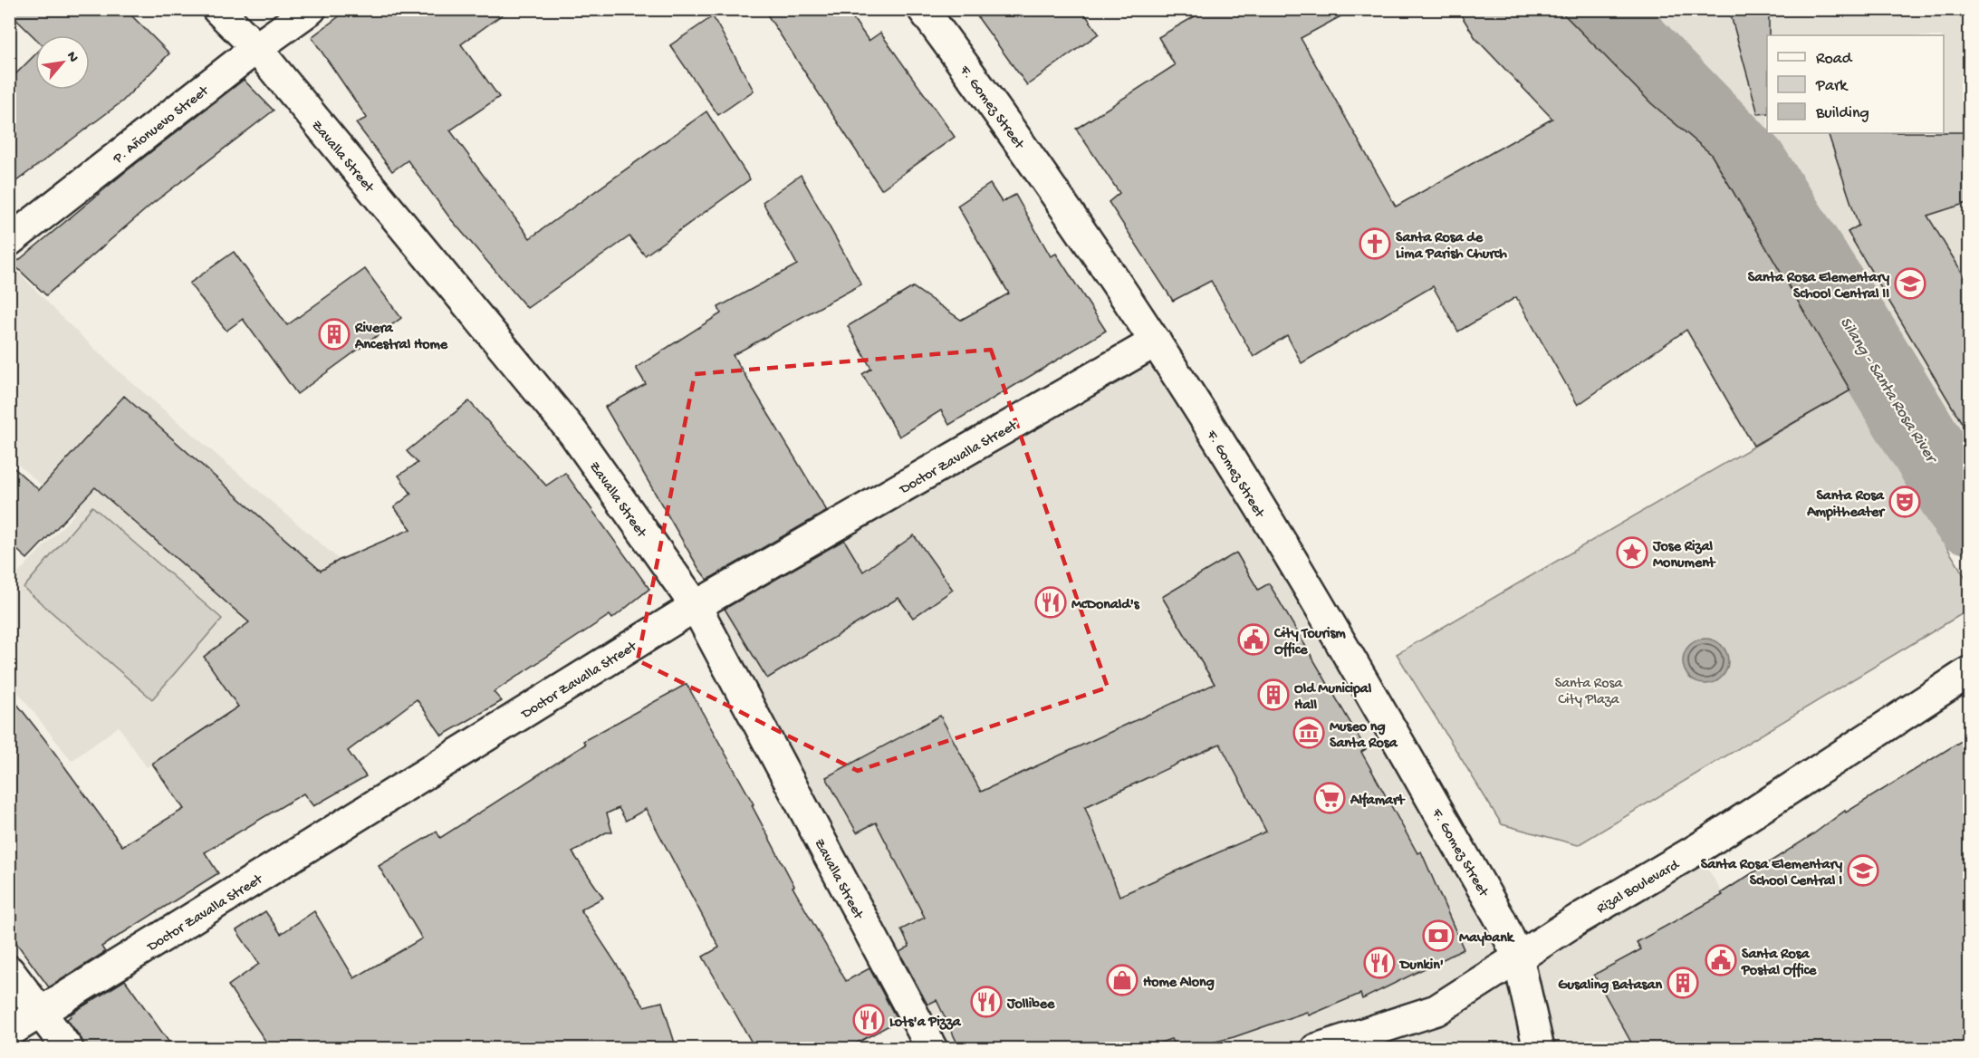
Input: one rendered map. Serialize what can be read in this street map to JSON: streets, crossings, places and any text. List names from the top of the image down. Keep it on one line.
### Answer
{"streets":{"main road":["F. Gomez Street","P. Añonuevo Street","Zavalla Street","Doctor Zavalla Street","Rizal Boulevard"]},"crossings":[["F. Gomez Street","Doctor Zavalla Street"],["F. Gomez Street","Rizal Boulevard"],["P. Añonuevo Street","Zavalla Street"],["Zavalla Street","Doctor Zavalla Street"]],"water":["Silang - Santa Rosa River"],"parks":["Santa Rosa City Plaza"],"places":{"church":["Santa Rosa de Lima Parish Church"],"school or university":["Santa Rosa Elementary School Central II","Santa Rosa Elementary School Central I"],"building":["Rivera Ancestral Home","Old Municipal Hall","Gusaling Batasan"],"theatre":["Santa Rosa Ampitheater"],"place":["Jose Rizal Monument"],"restaurant":["McDonald's","Dunkin'","Jollibee","Lots'a Pizza"],"public building":["City Tourism Office","Santa Rosa Postal Office"],"museum":["Museo ng Santa Rosa"],"supermarket":["Alfamart"],"bank":["Maybank"],"shop":["Home Along"]},"legend":["Road","Park","Building"],"north":"top right"}
